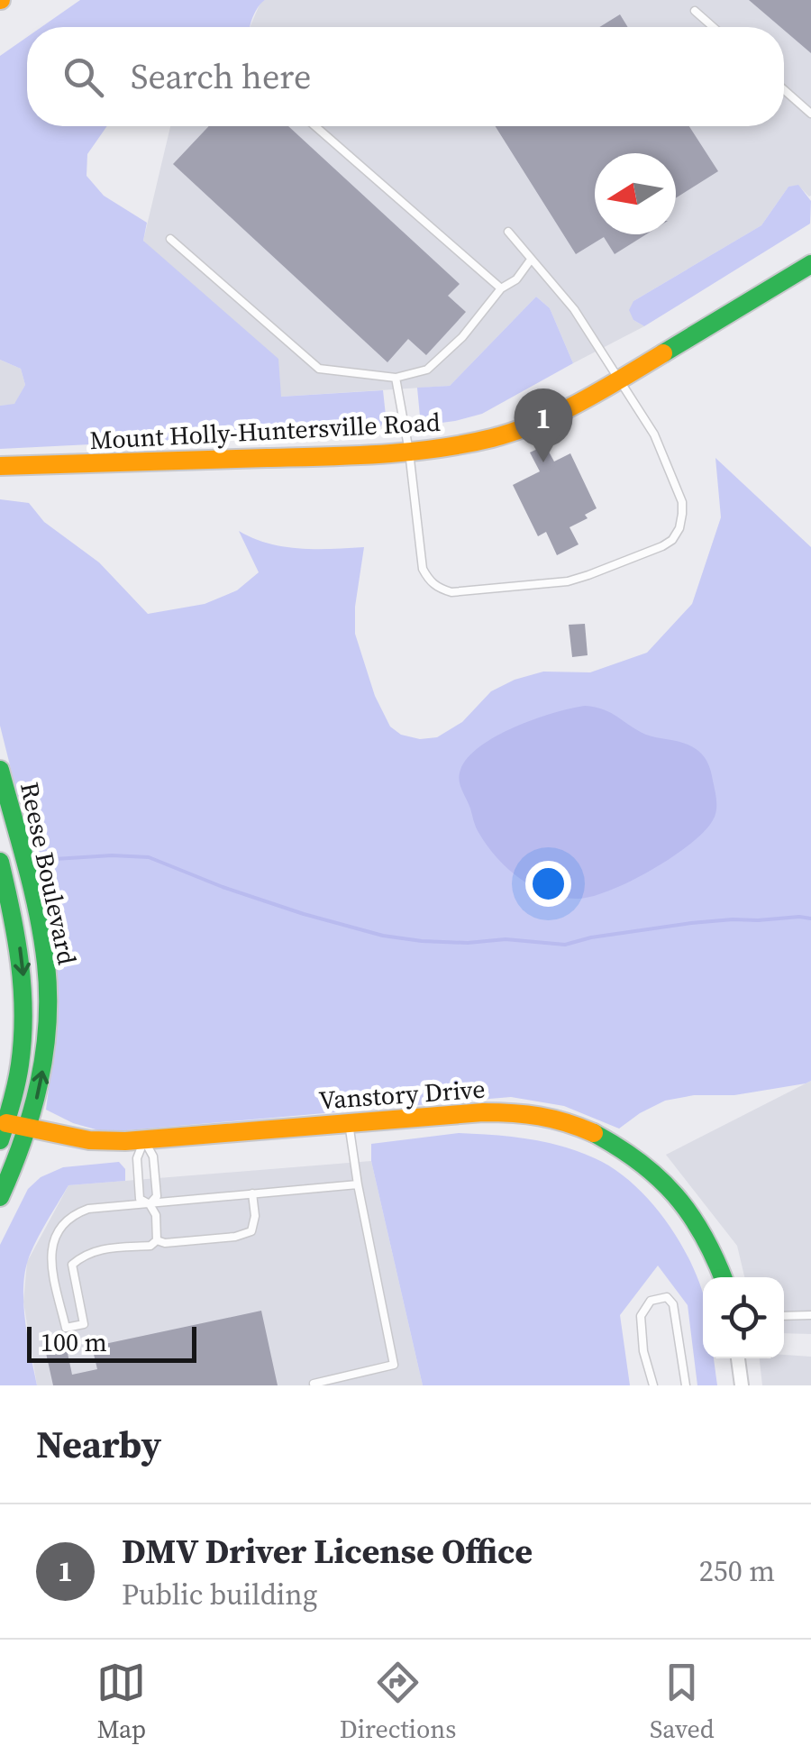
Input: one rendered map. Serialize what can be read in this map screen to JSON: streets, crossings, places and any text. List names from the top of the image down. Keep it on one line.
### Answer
{"streets":{"street":["Mount Holly-Huntersville Road","Reese Boulevard","Vanstory Drive"]},"crossings":[["Reese Boulevard","Vanstory Drive"]],"scale_bar":"100 m","north":"left","page":{"search":"Search here","pins":"1","scale":"100 m","heading":"Nearby","list":[{"mark":"1","name":"DMV Driver License Office","note":"Public building","value":"250 m"}],"nav":["Map","Directions","Saved"]}}
